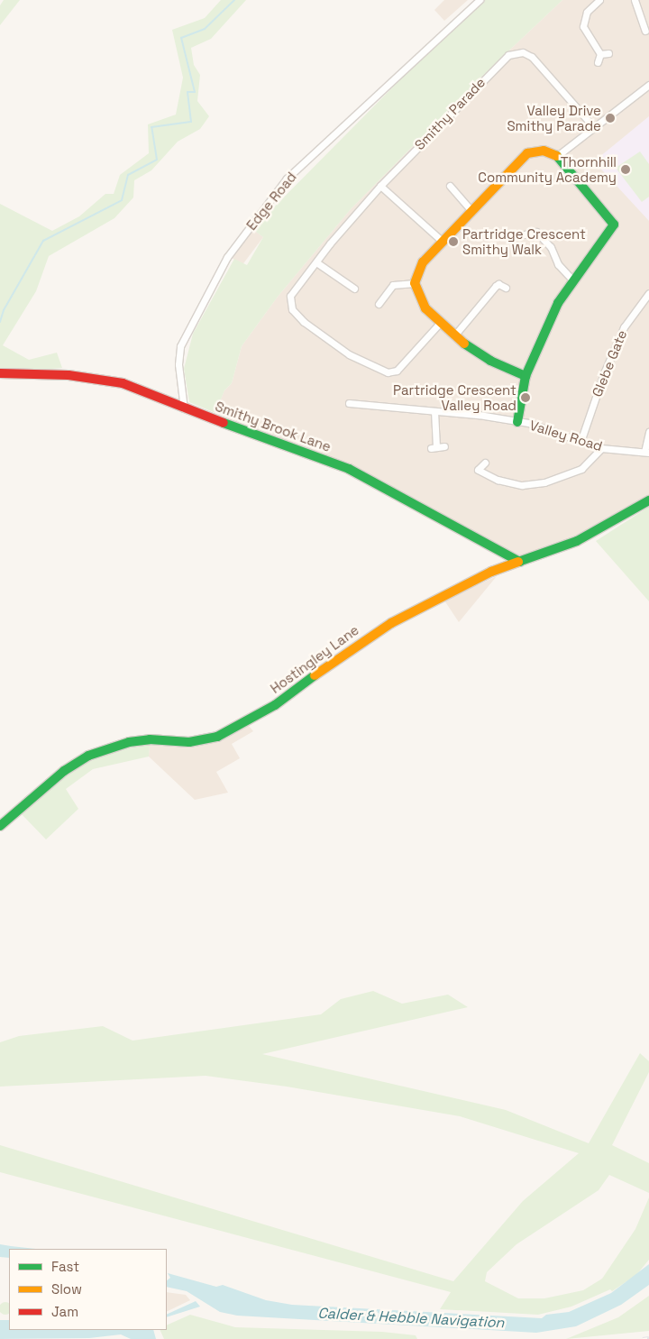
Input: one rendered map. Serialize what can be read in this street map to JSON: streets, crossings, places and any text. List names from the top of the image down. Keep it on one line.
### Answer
{"streets":{"street":["Smithy Parade","Edge Road","Glebe Gate","Smithy Brook Lane","Valley Road","Hostingley Lane"]},"crossings":[["Edge Road","Smithy Brook Lane"],["Glebe Gate","Valley Road"],["Smithy Brook Lane","Hostingley Lane"]],"water":["Calder & Hebble Navigation"],"places":["Valley Drive Smithy Parade","Thornhill Community Academy","Partridge Crescent Smithy Walk","Partridge Crescent Valley Road"],"legend":["Fast","Slow","Jam"]}
